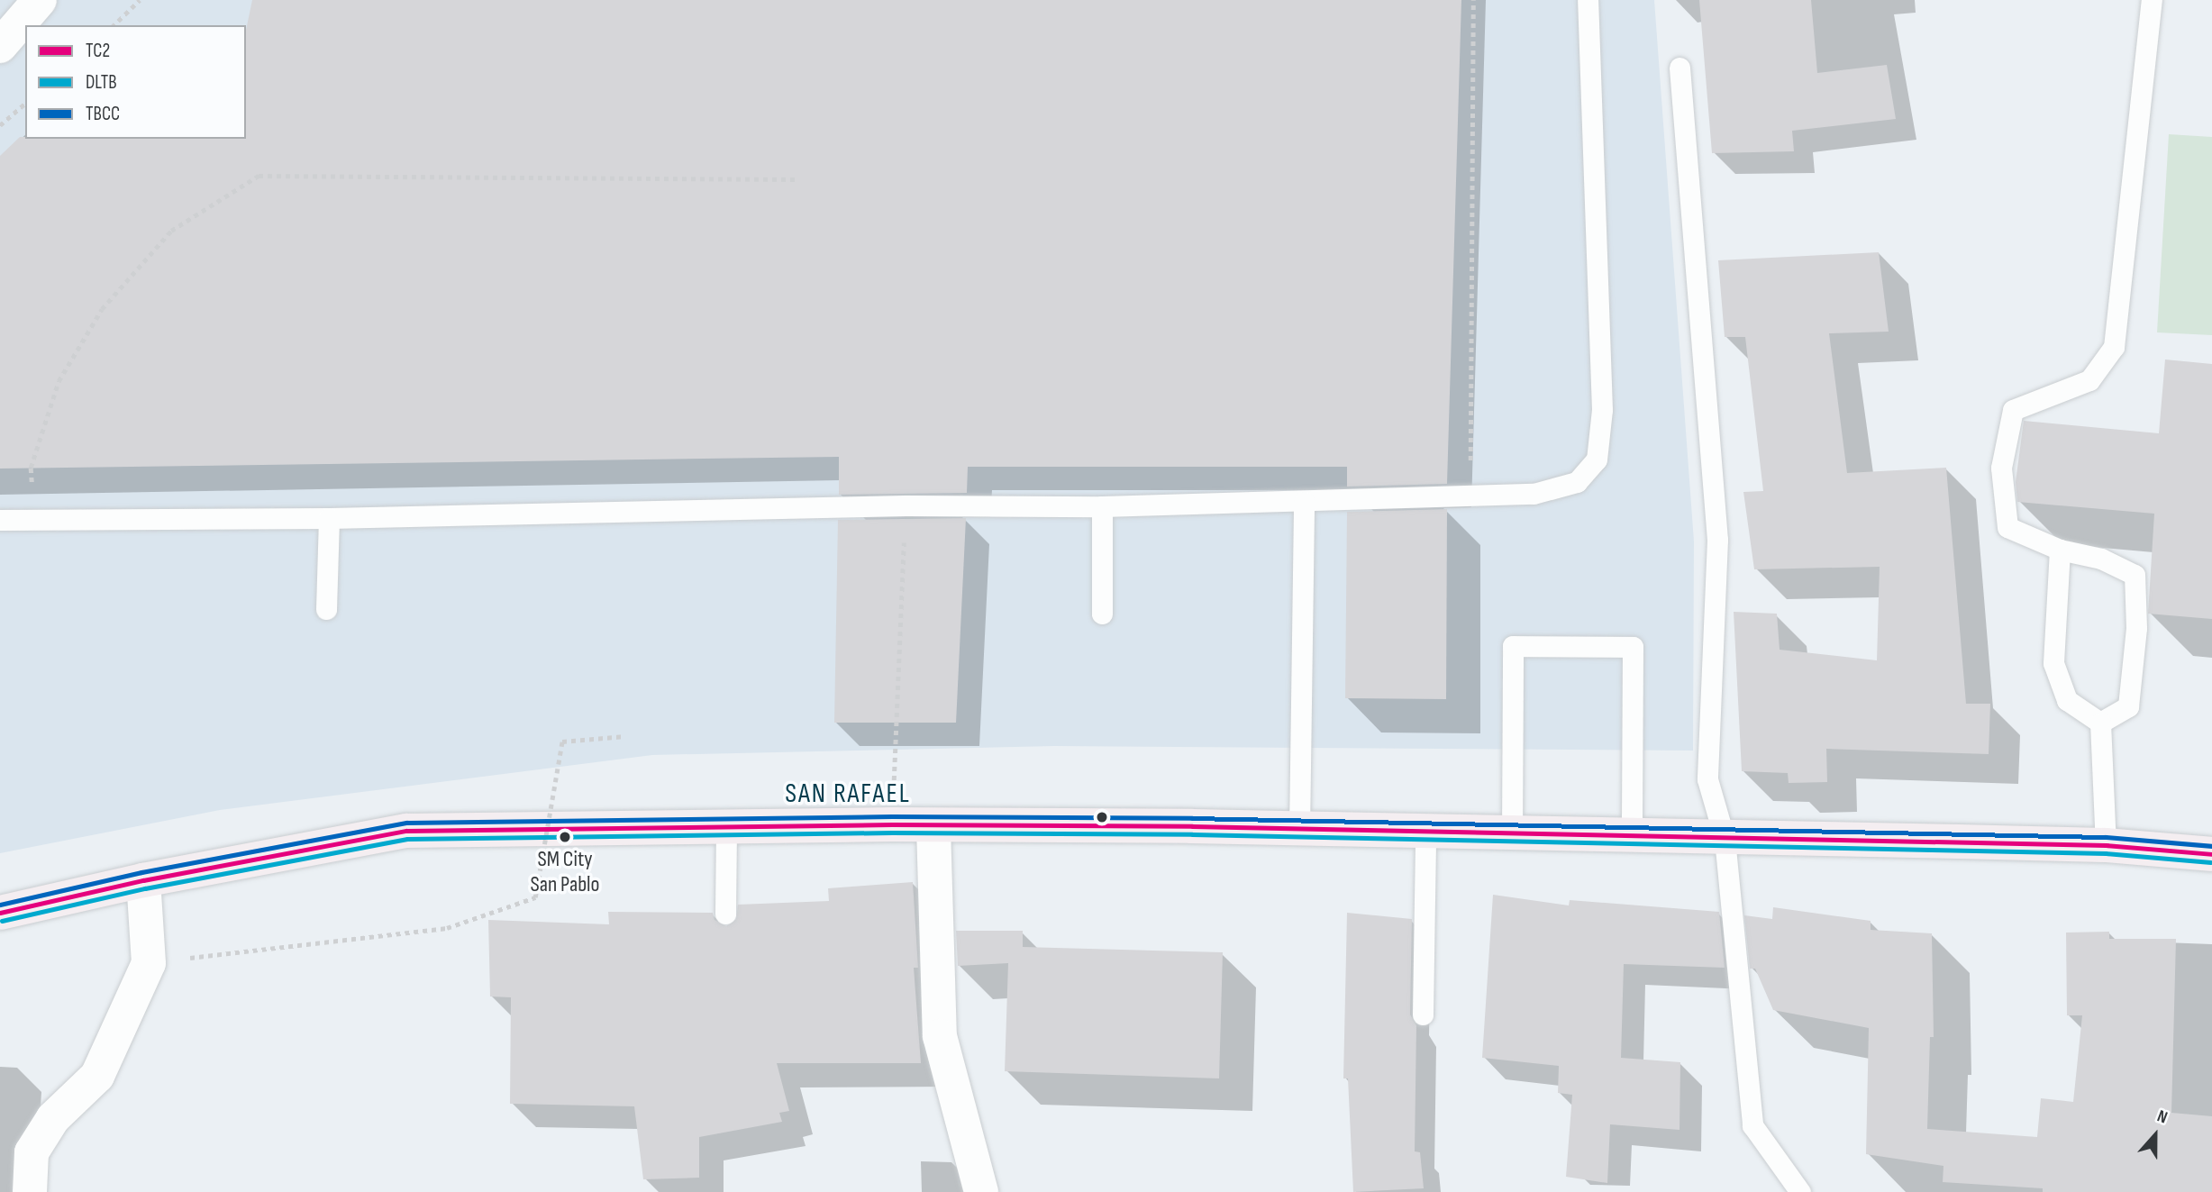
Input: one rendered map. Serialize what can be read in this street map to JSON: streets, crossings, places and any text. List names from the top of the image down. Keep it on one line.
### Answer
{"districts":["SAN RAFAEL"],"places":["SM City San Pablo"],"lines":["transit line TBCC","transit line TC2","transit line DLTB"],"legend":["TC2","DLTB","TBCC"],"north":"top"}
